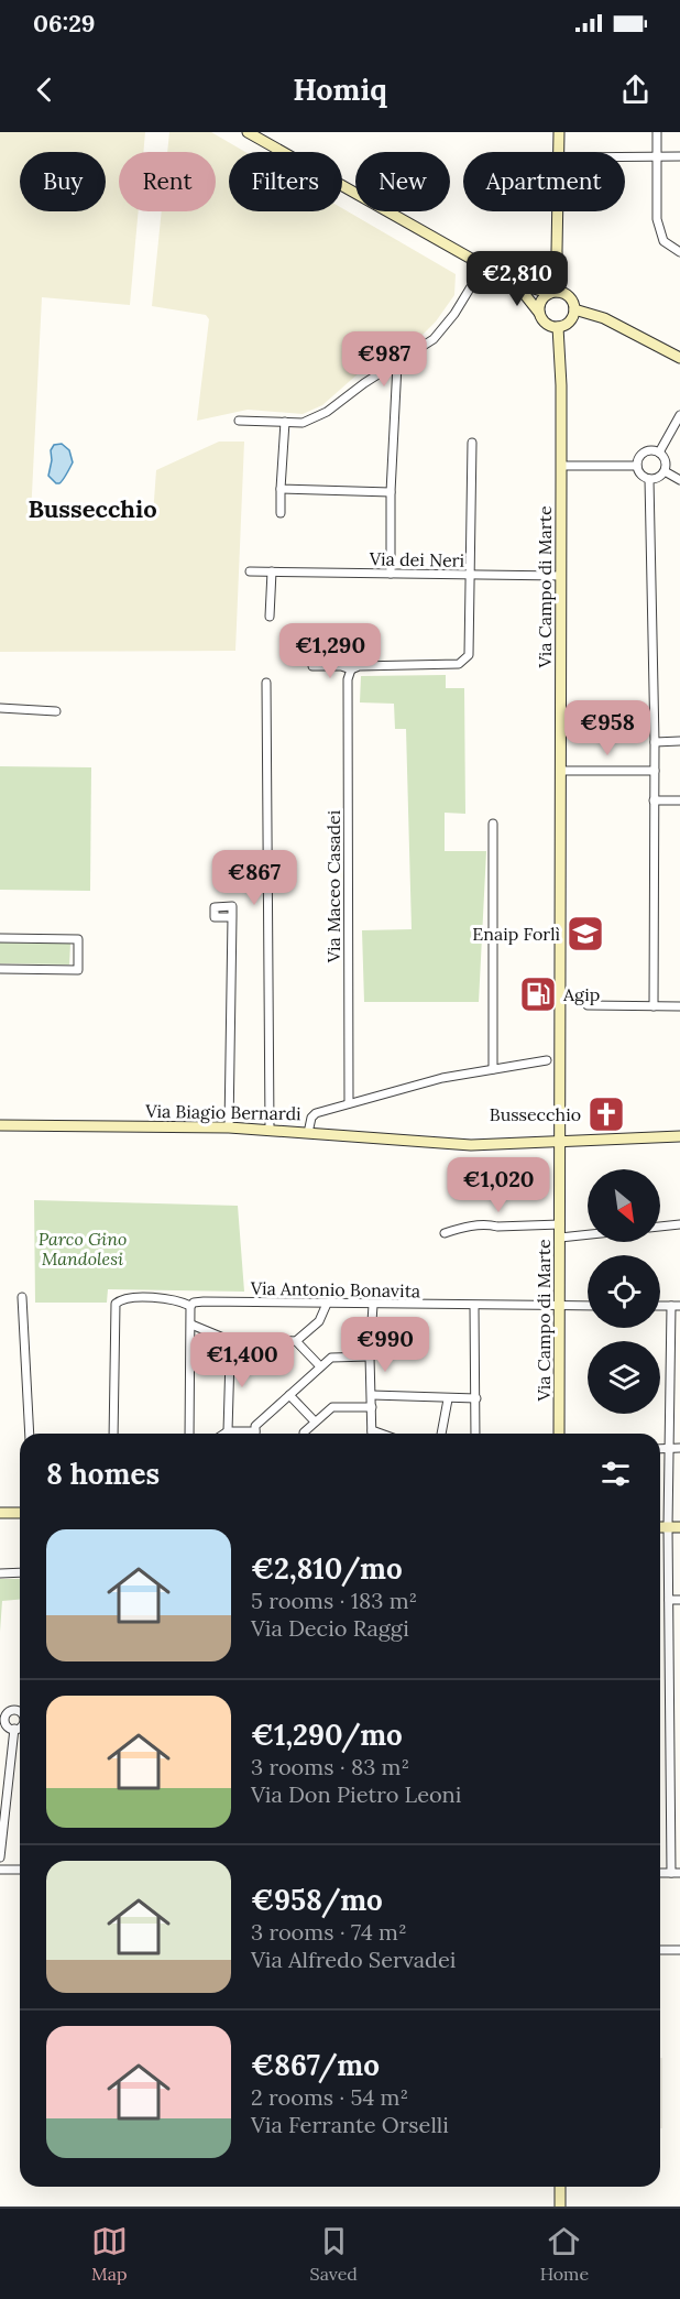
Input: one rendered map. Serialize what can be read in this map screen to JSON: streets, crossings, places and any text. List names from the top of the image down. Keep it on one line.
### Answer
{"streets":{"main road":["Via Campo di Marte","Via Biagio Bernardi"],"street":["Via dei Neri","Via Maceo Casadei","Via Antonio Bonavita"]},"crossings":[["Via dei Neri","Via Campo di Marte"],["Via Campo di Marte","Via Antonio Bonavita"],["Via Maceo Casadei","Via Biagio Bernardi"]],"districts":["Bussecchio"],"parks":["Parco Gino Mandolesi"],"places":{"school or university":["Enaip Forlì"],"fuel station":["Agip"],"church":["Bussecchio"]},"north":"bottom right","page":{"status":"06:29","header":"Homiq","chip":["Buy","Rent","Filters","New","Apartment"],"price":["€2,810","€987","€1,290","€958","€867","€1,020","€990","€1,400"],"heading":"8 homes","list":[{"name":"€2,810/mo","note":"5 rooms · 183 m² · Via Decio Raggi"},{"name":"€1,290/mo","note":"3 rooms · 83 m² · Via Don Pietro Leoni"},{"name":"€958/mo","note":"3 rooms · 74 m² · Via Alfredo Servadei"},{"name":"€867/mo","note":"2 rooms · 54 m² · Via Ferrante Orselli"}],"tabs":["Map","Saved","Home"]}}
